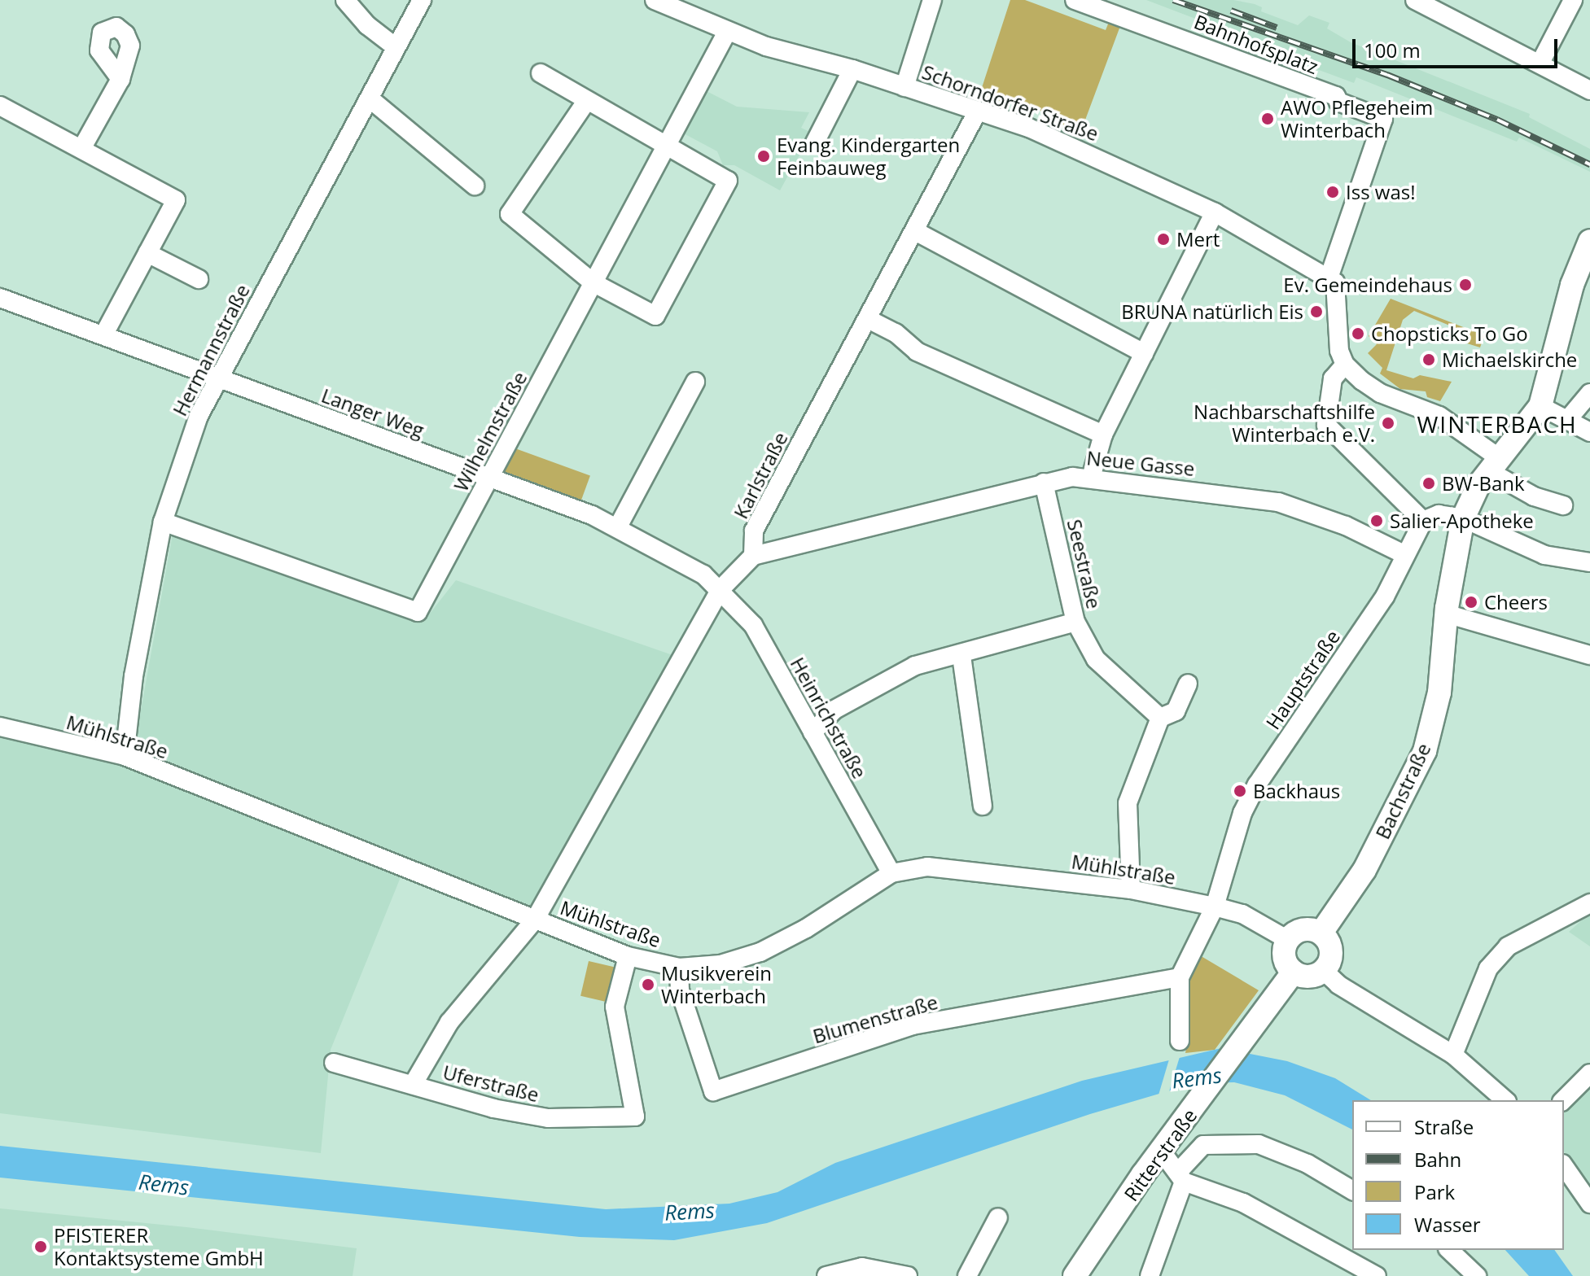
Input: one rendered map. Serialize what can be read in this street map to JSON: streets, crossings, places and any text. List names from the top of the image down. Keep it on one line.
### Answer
{"streets":{"main road":["Bachstraße","Ritterstraße"],"street":["Bahnhofsplatz","Schorndorfer Straße","Hermannstraße","Langer Weg","Wilhelmstraße","Neue Gasse","Karlstraße","Seestraße","Hauptstraße","Heinrichstraße","Mühlstraße","Blumenstraße","Uferstraße"]},"crossings":[["Bahnhofsplatz","Schorndorfer Straße"],["Schorndorfer Straße","Wilhelmstraße"],["Schorndorfer Straße","Karlstraße"],["Hermannstraße","Langer Weg"],["Hermannstraße","Wilhelmstraße"],["Hermannstraße","Mühlstraße"],["Langer Weg","Wilhelmstraße"],["Langer Weg","Heinrichstraße"],["Neue Gasse","Karlstraße"],["Neue Gasse","Seestraße"],["Neue Gasse","Hauptstraße"],["Hauptstraße","Mühlstraße"],["Hauptstraße","Blumenstraße"],["Heinrichstraße","Mühlstraße"],["Mühlstraße","Blumenstraße"],["Mühlstraße","Uferstraße"],["Bachstraße","Ritterstraße"]],"districts":["WINTERBACH"],"water":["Rems"],"places":["AWO Pflegeheim Winterbach","Evang. Kindergarten Feinbauweg","Iss was!","Mert","Ev. Gemeindehaus","BRUNA natürlich Eis","Chopsticks To Go","Michaelskirche","Nachbarschaftshilfe Winterbach e.V.","BW-Bank","Salier-Apotheke","Cheers","Backhaus","Musikverein Winterbach","PFISTERER Kontaktsysteme GmbH"],"legend":["Straße","Bahn","Park","Wasser"],"scale_bar":"100 m"}
